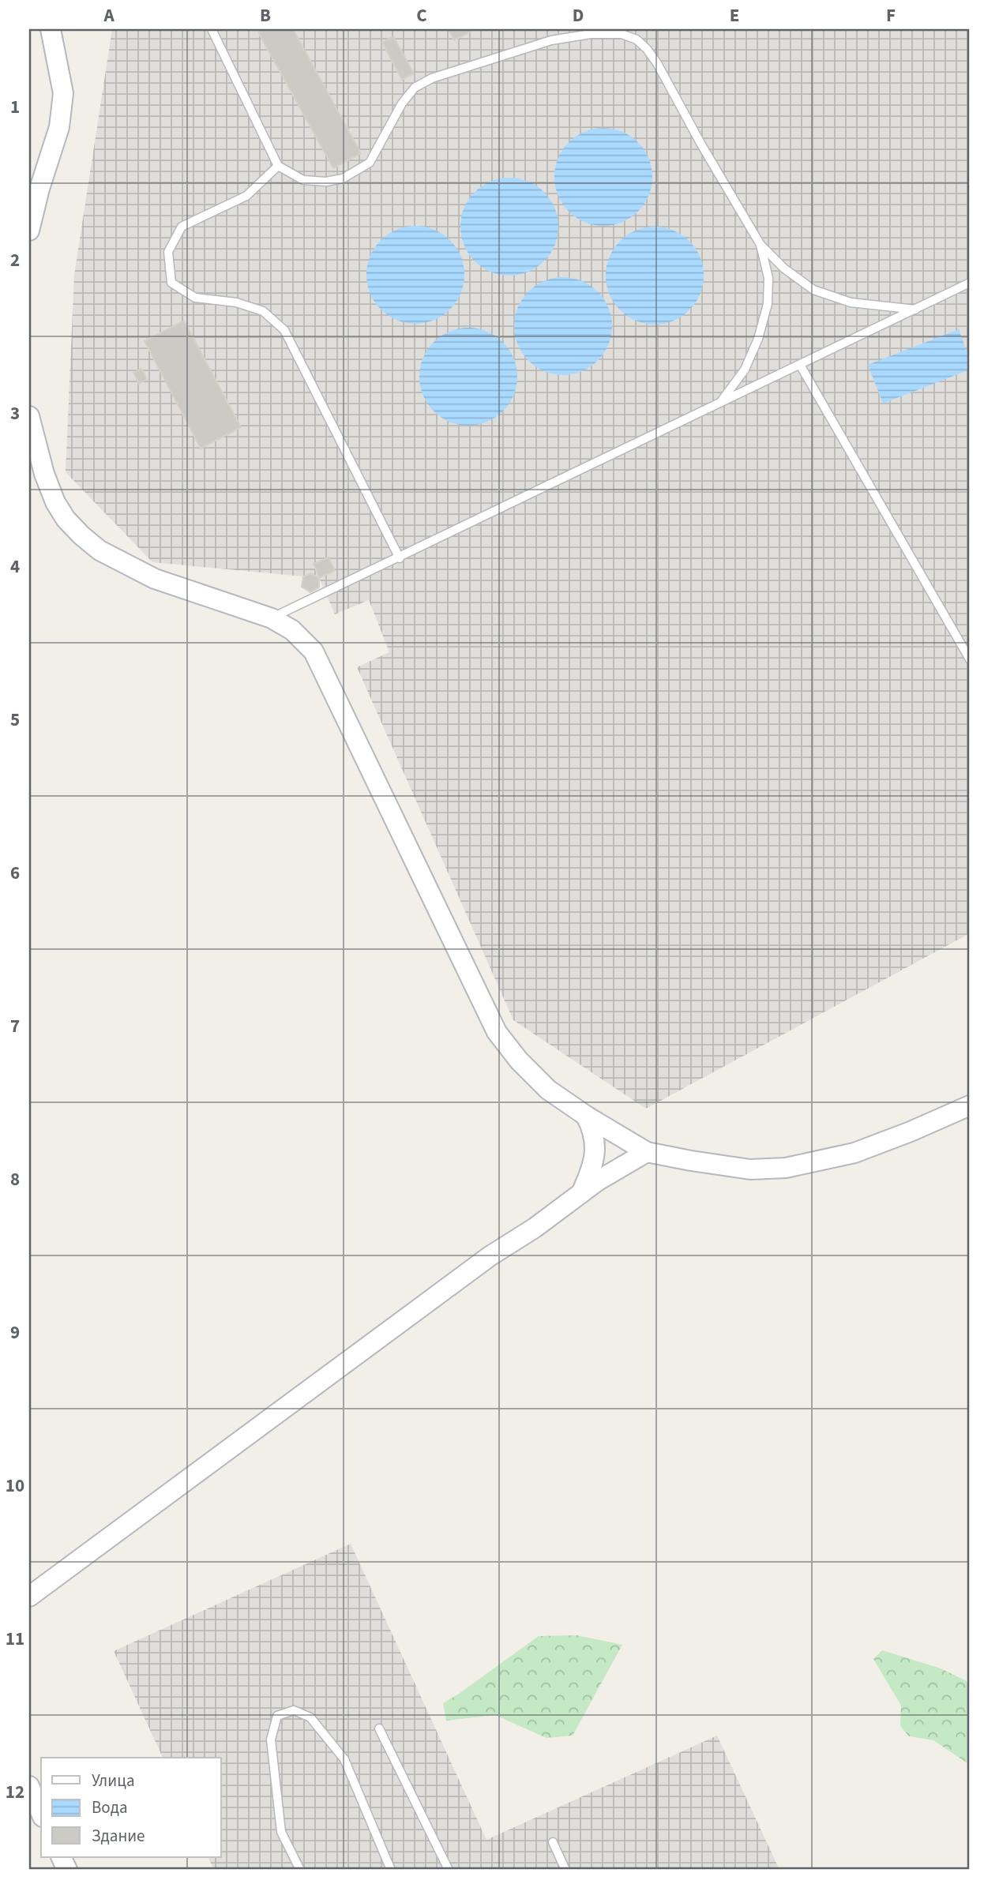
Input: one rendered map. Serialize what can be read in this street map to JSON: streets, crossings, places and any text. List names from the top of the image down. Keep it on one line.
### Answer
{"legend":["Улица","Вода","Здание"],"grid":{"columns":["A","B","C","D","E","F"],"rows":["1","2","3","4","5","6","7","8","9","10","11","12"]}}
